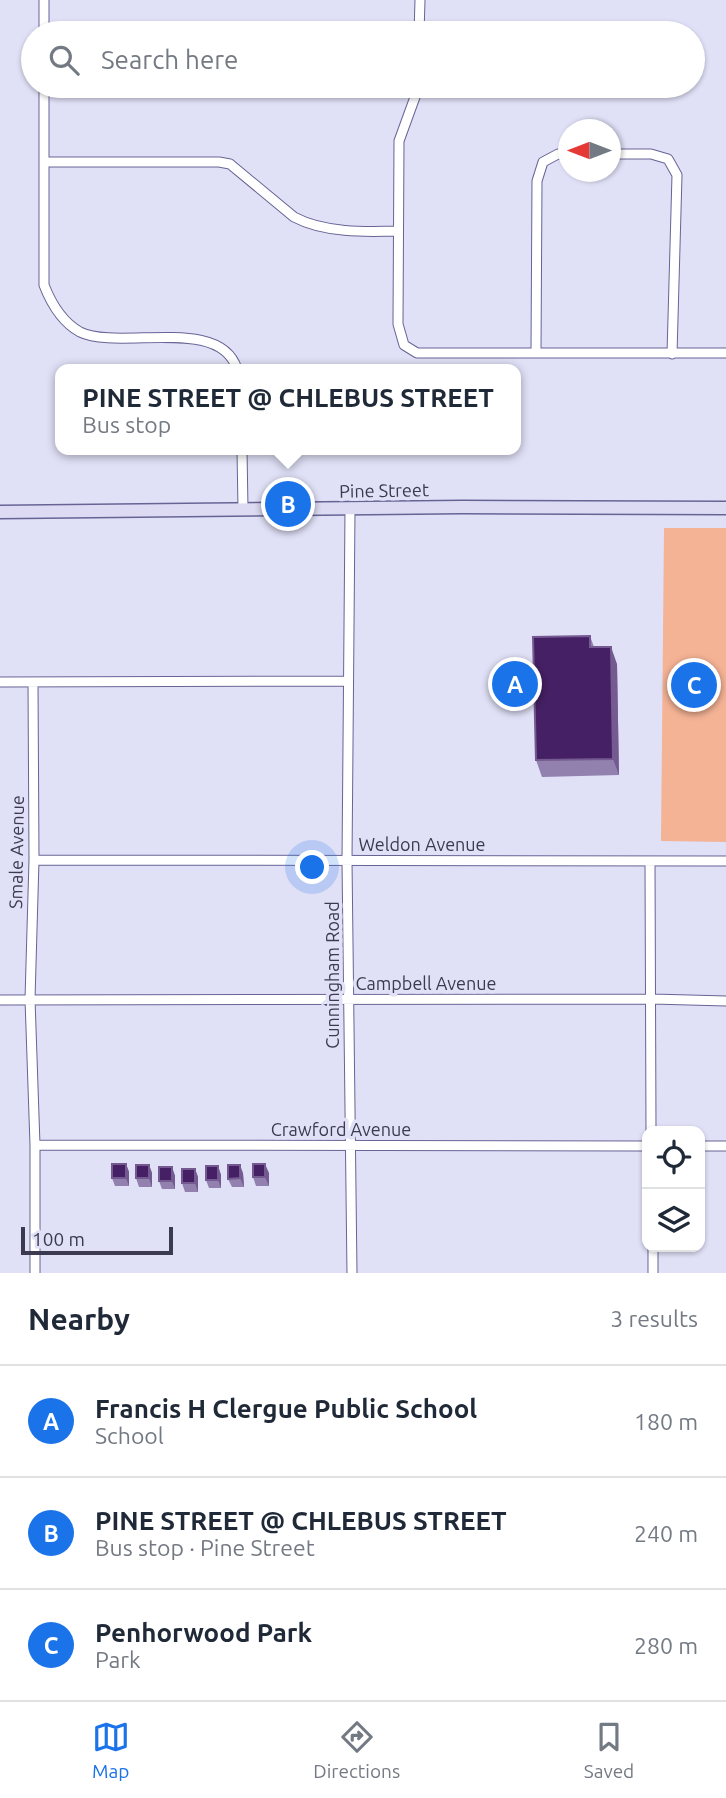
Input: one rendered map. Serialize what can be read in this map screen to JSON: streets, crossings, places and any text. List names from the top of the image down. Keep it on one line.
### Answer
{"streets":{"street":["Pine Street","Weldon Avenue","Smale Avenue","Cunningham Road","Campbell Avenue","Crawford Avenue"]},"crossings":[["Pine Street","Cunningham Road"],["Weldon Avenue","Smale Avenue"],["Weldon Avenue","Cunningham Road"],["Smale Avenue","Campbell Avenue"],["Smale Avenue","Crawford Avenue"],["Cunningham Road","Campbell Avenue"],["Cunningham Road","Crawford Avenue"]],"scale_bar":"100 m","north":"left","page":{"search":"Search here","popup":["PINE STREET @ CHLEBUS STREET","Bus stop"],"pins":["B","A","C"],"scale":"100 m","heading":["Nearby","3 results"],"list":[{"mark":"A","name":"Francis H Clergue Public School","note":"School","value":"180 m"},{"mark":"B","name":"PINE STREET @ CHLEBUS STREET","note":"Bus stop · Pine Street","value":"240 m"},{"mark":"C","name":"Penhorwood Park","note":"Park","value":"280 m"}],"nav":["Map","Directions","Saved"]}}
